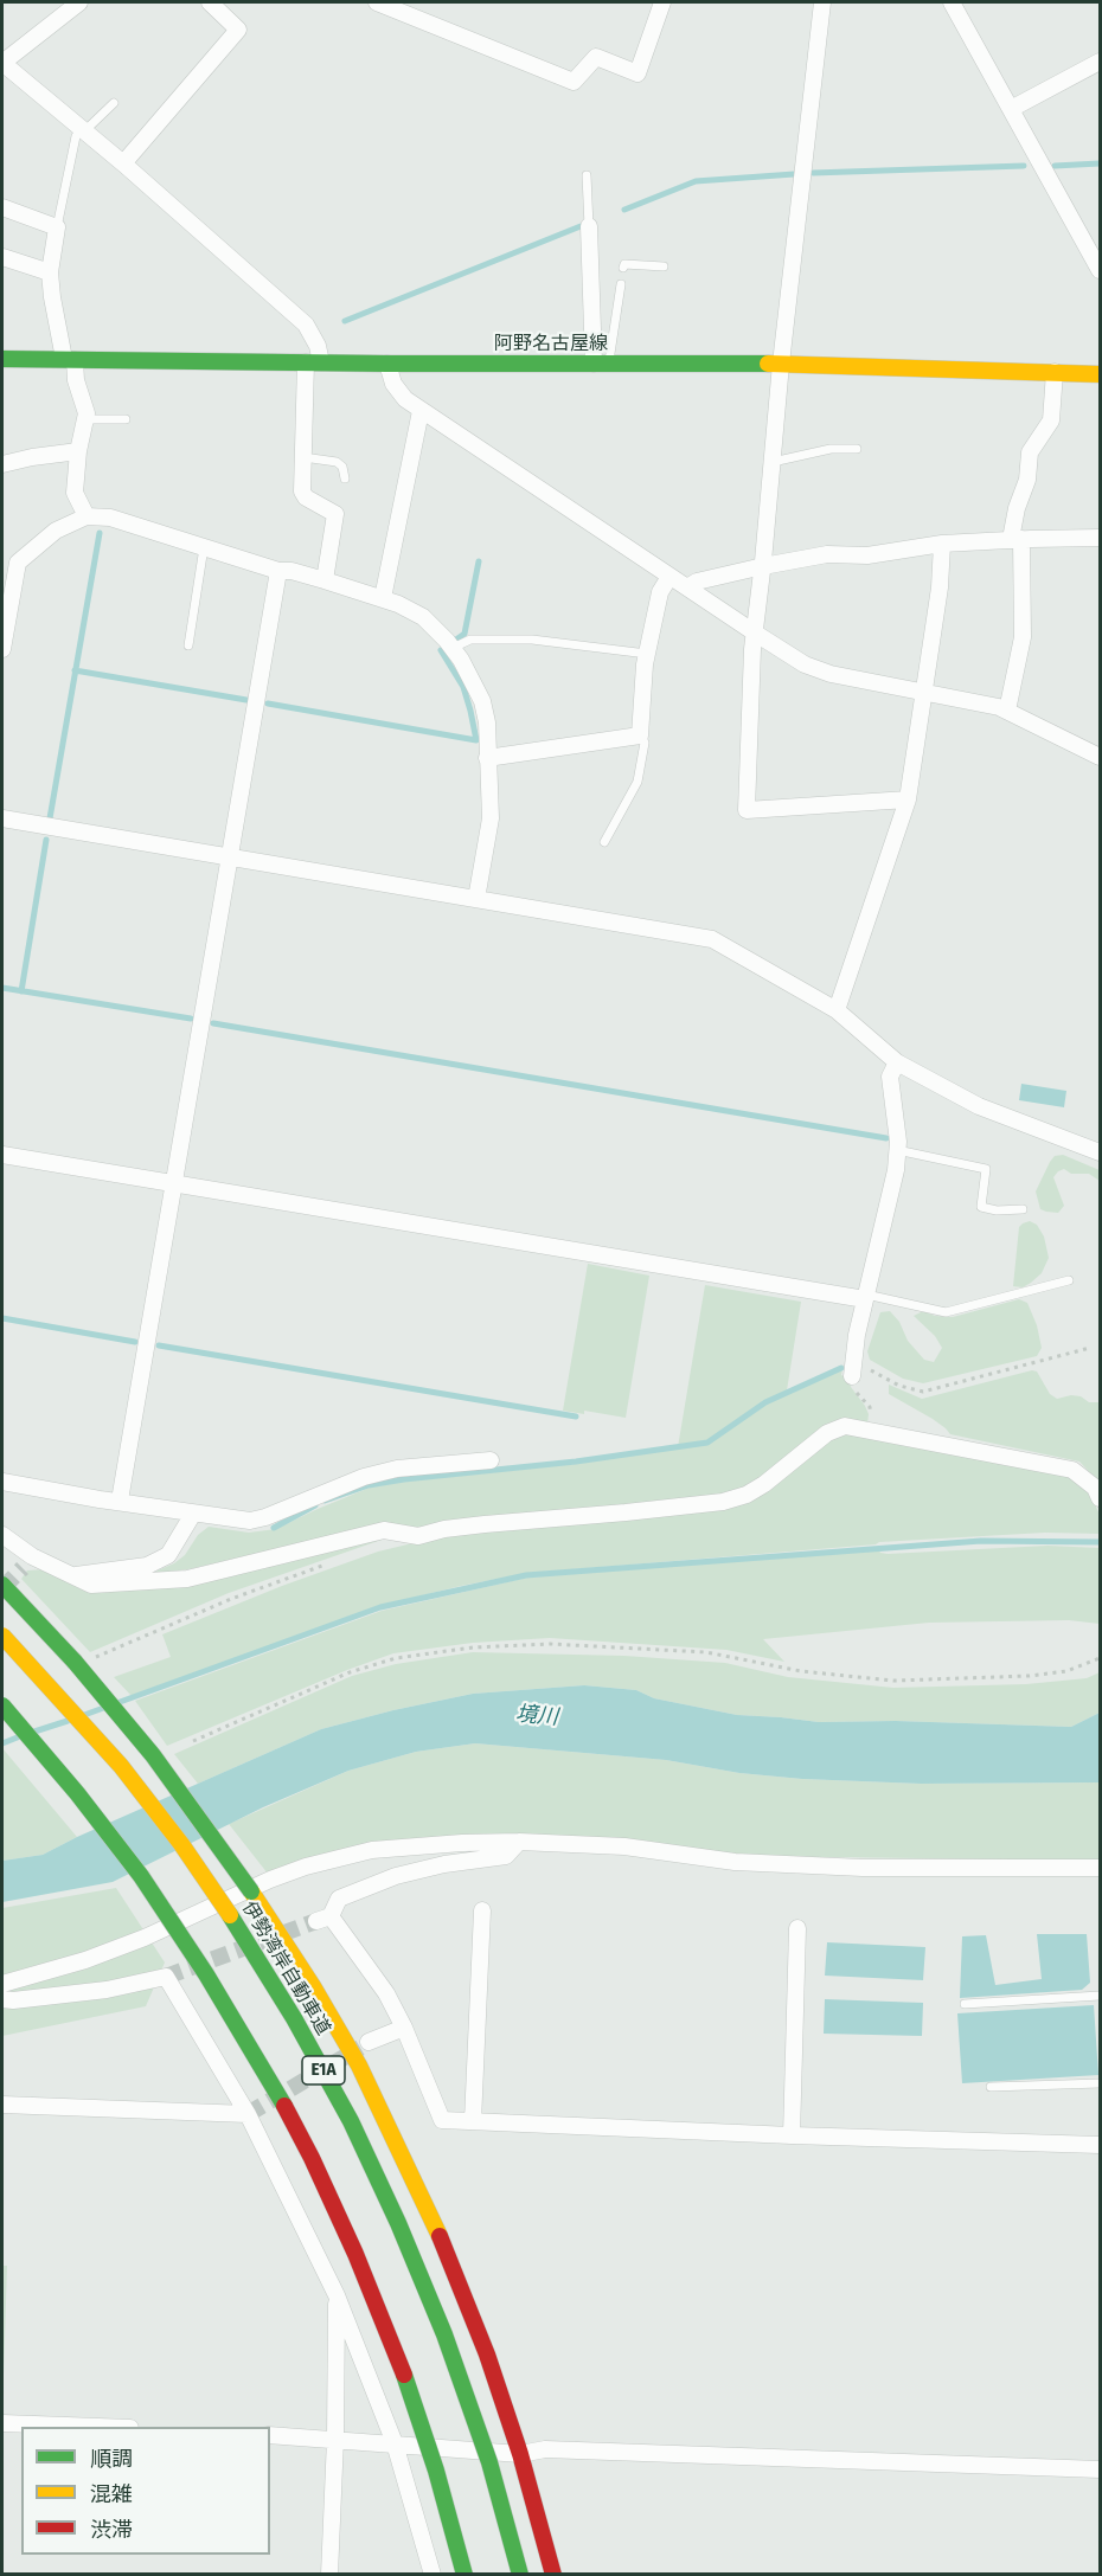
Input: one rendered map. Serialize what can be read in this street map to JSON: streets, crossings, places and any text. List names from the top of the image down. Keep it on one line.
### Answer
{"streets":{"main road":["阿野名古屋線","伊勢湾岸自動車道","E1A"]},"water":["境川"],"legend":["順調","混雑","渋滞"]}
